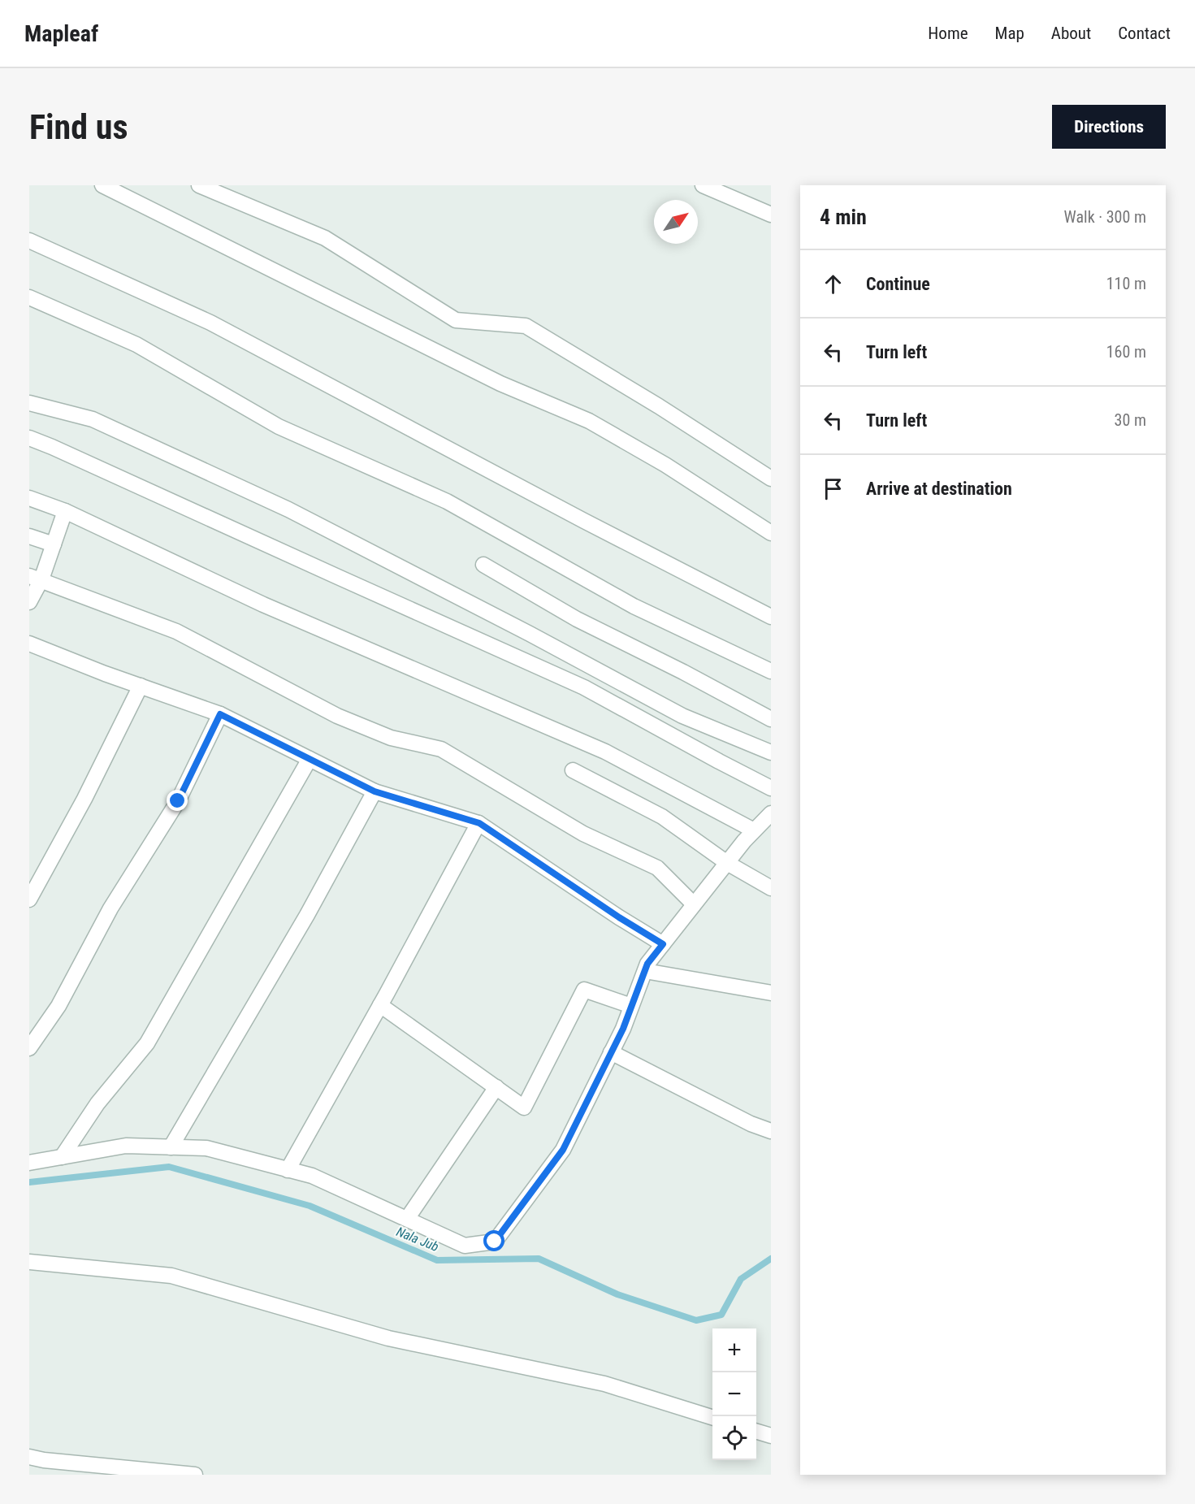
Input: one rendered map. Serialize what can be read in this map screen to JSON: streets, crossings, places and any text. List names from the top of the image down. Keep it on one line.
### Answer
{"water":["Nala Jub"],"north":"top right","page":{"header":"Mapleaf","nav":["Home","Map","About","Contact"],"buttons":"Directions","title":"Find us","heading":["4 min","Walk · 300 m"],"list":[["Continue","110 m"],["Turn left","160 m"],["Turn left","30 m"],"Arrive at destination"],"map_buttons":["+","−"]}}
